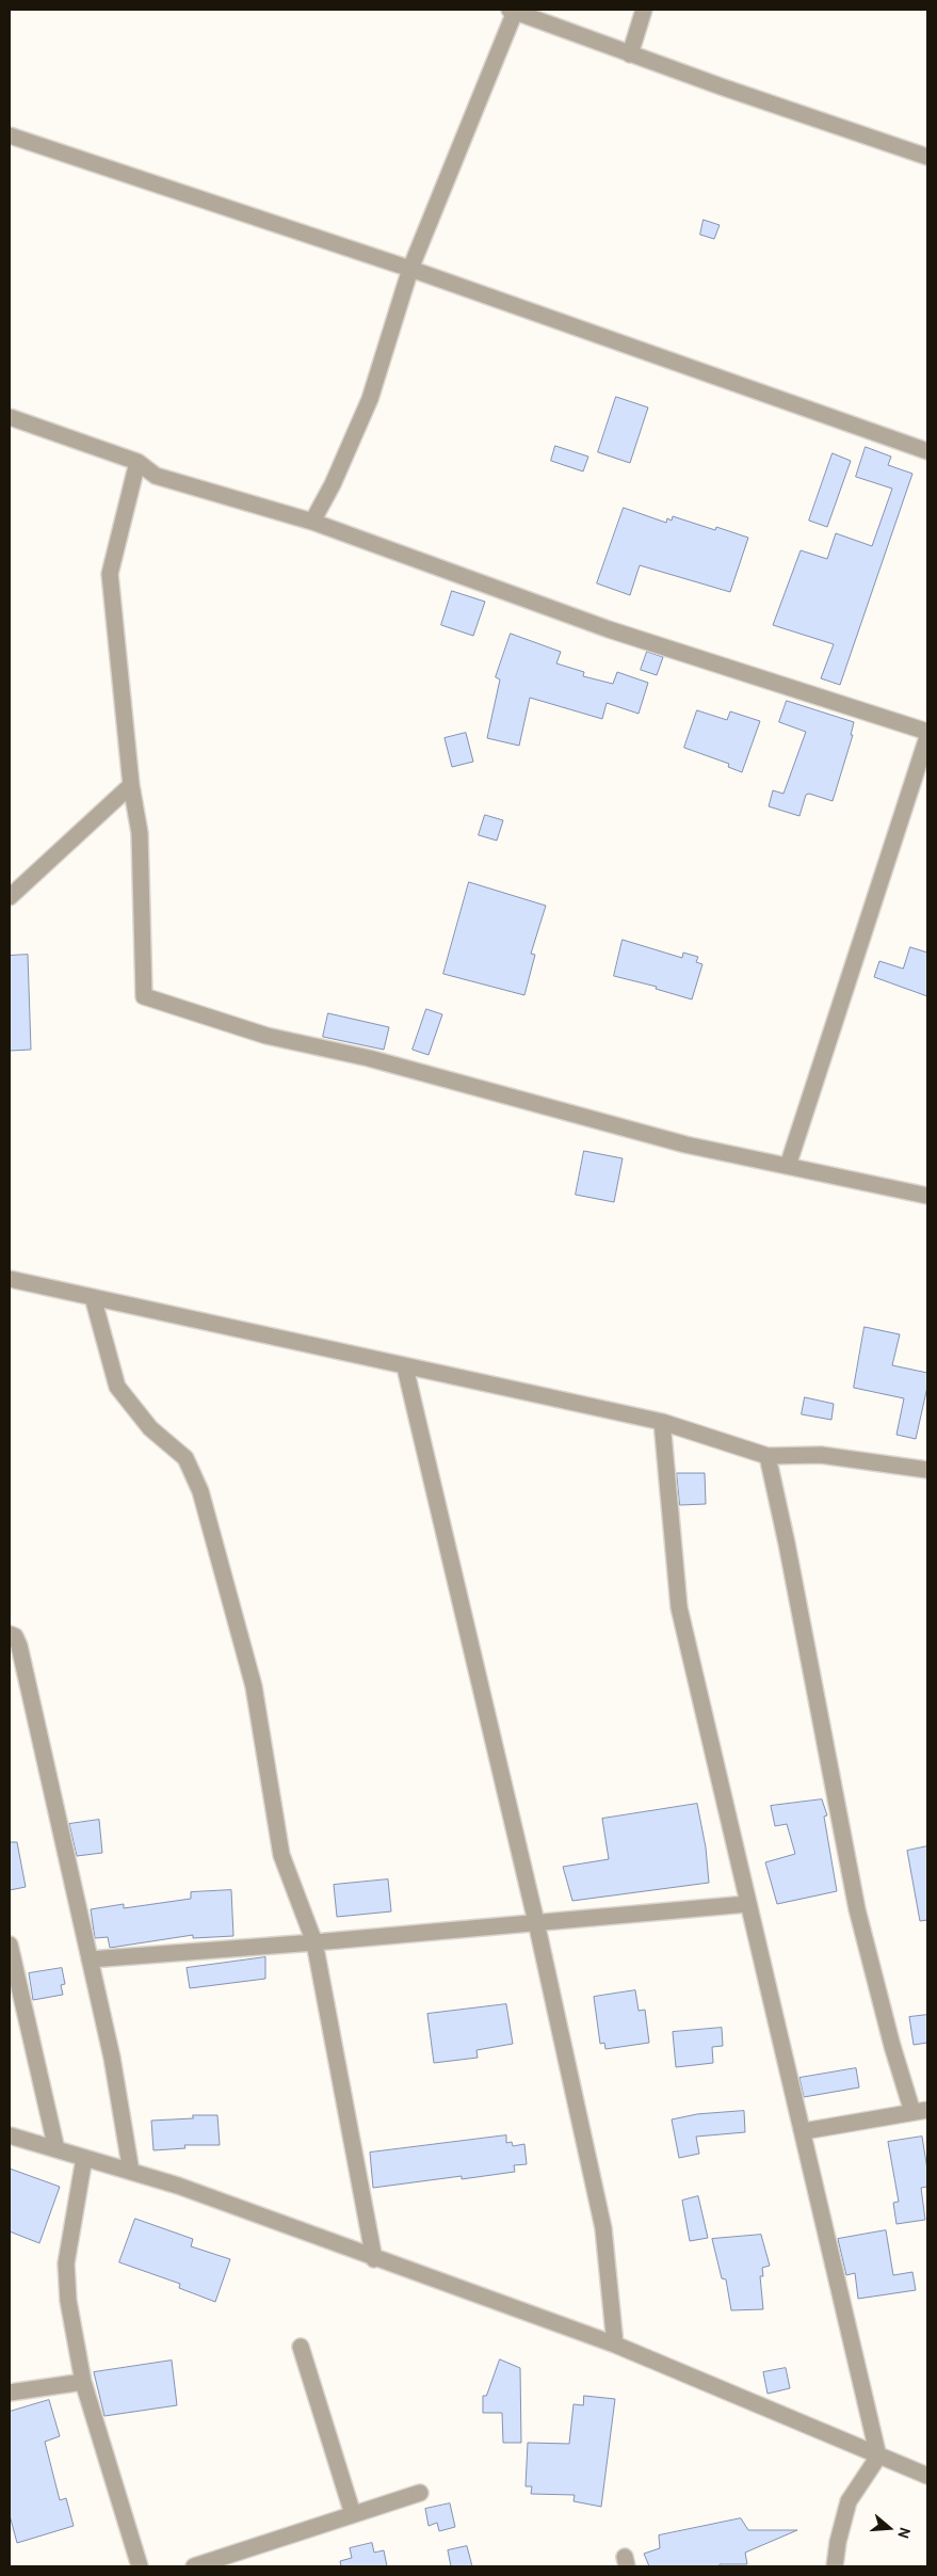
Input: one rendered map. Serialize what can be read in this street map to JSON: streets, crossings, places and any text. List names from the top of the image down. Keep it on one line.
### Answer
{"north":"right"}
